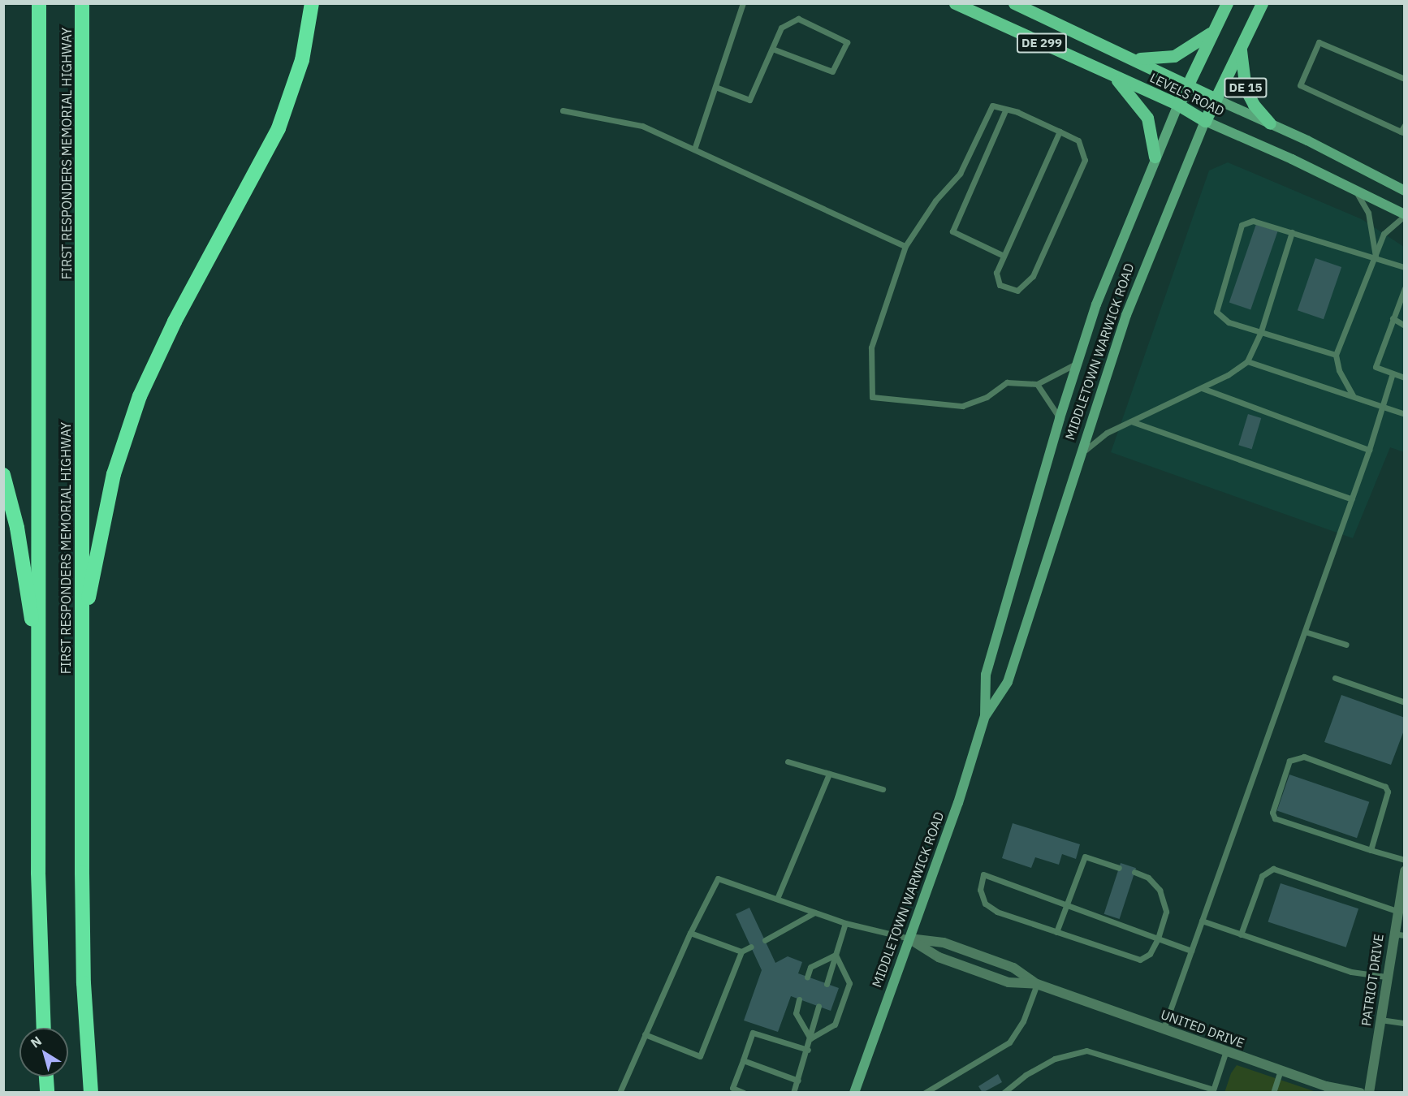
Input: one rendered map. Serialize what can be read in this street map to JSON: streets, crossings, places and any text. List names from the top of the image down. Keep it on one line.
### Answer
{"streets":{"highway":["FIRST RESPONDERS MEMORIAL HIGHWAY"],"main road":["DE 299","DE 15","LEVELS ROAD","MIDDLETOWN WARWICK ROAD"],"street":["PATRIOT DRIVE","UNITED DRIVE"]},"crossings":[["DE 299","LEVELS ROAD"],["DE 299","MIDDLETOWN WARWICK ROAD"],["DE 15","LEVELS ROAD"],["DE 15","MIDDLETOWN WARWICK ROAD"],["LEVELS ROAD","MIDDLETOWN WARWICK ROAD"],["MIDDLETOWN WARWICK ROAD","UNITED DRIVE"]],"north":"top left"}
